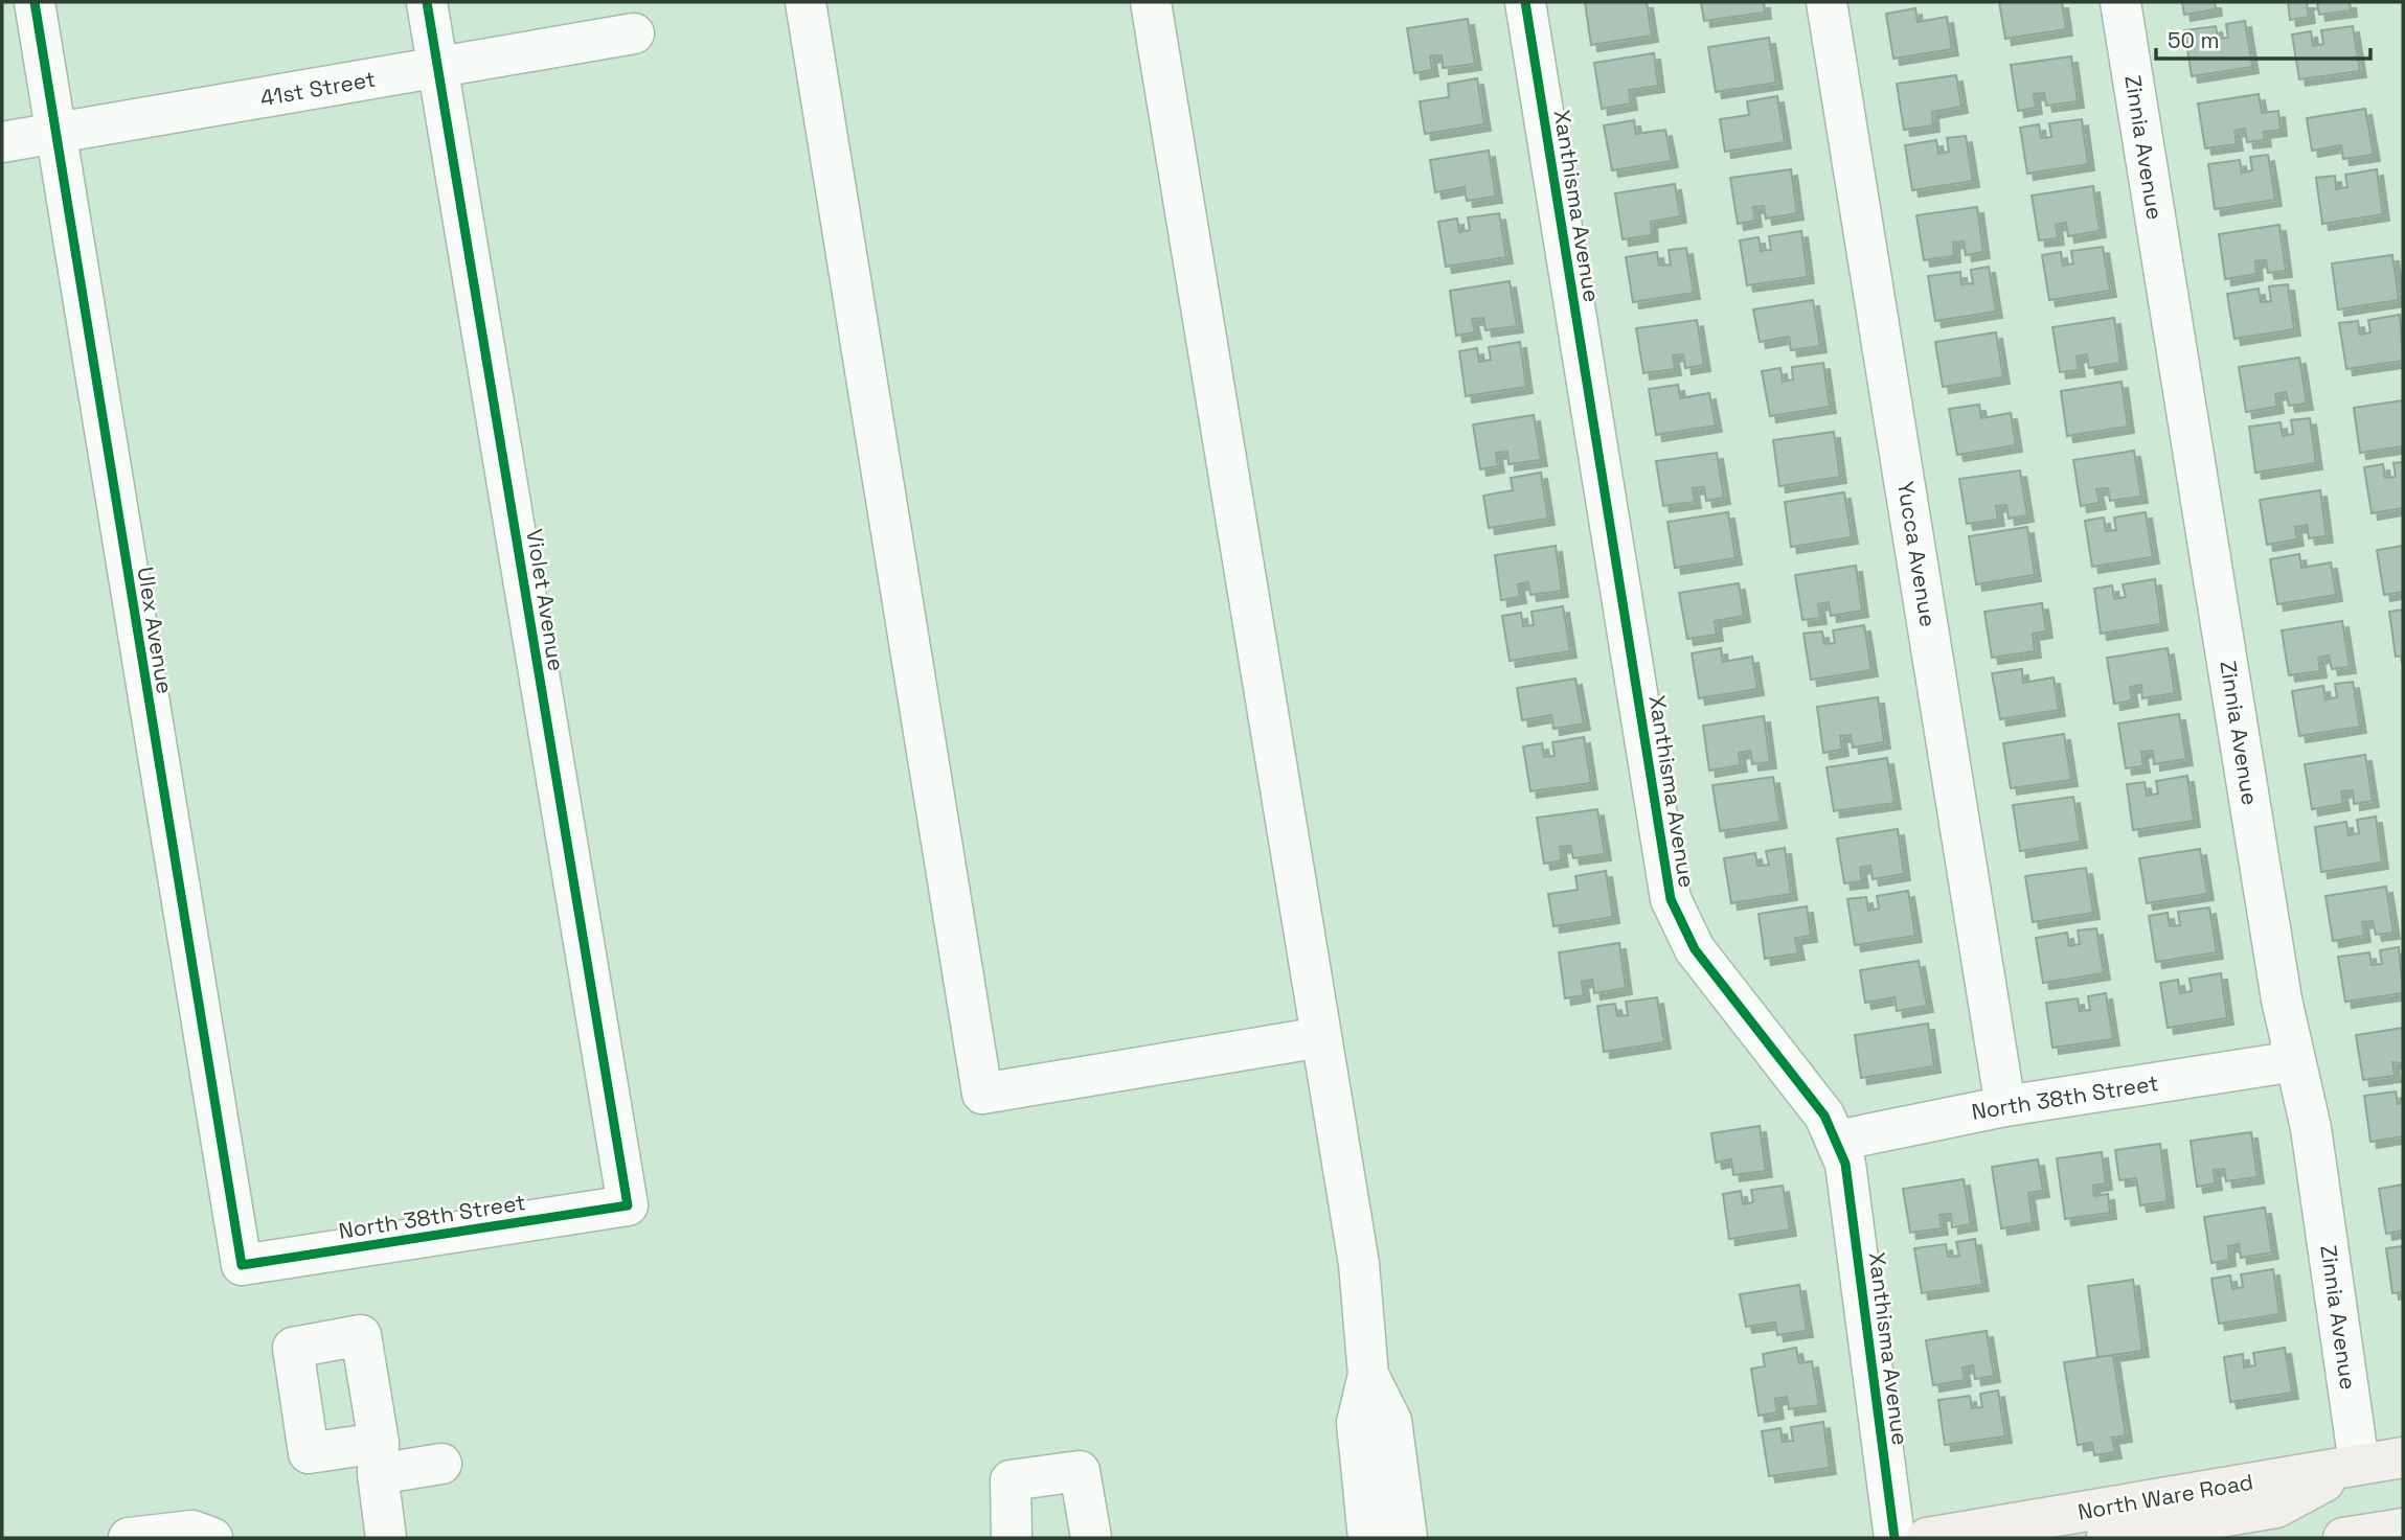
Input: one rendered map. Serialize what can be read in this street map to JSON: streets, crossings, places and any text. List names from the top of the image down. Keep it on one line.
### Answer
{"streets":{"main road":["North Ware Road"],"street":["41st Street","Zinnia Avenue","Xanthisma Avenue","Yucca Avenue","Violet Avenue","Ulex Avenue","North 38th Street"]},"crossings":[["41st Street","Violet Avenue"],["41st Street","Ulex Avenue"],["Zinnia Avenue","North 38th Street"],["Zinnia Avenue","North Ware Road"],["Xanthisma Avenue","North 38th Street"],["Yucca Avenue","North 38th Street"],["Violet Avenue","North 38th Street"],["Ulex Avenue","North 38th Street"]],"scale_bar":"50 m"}
